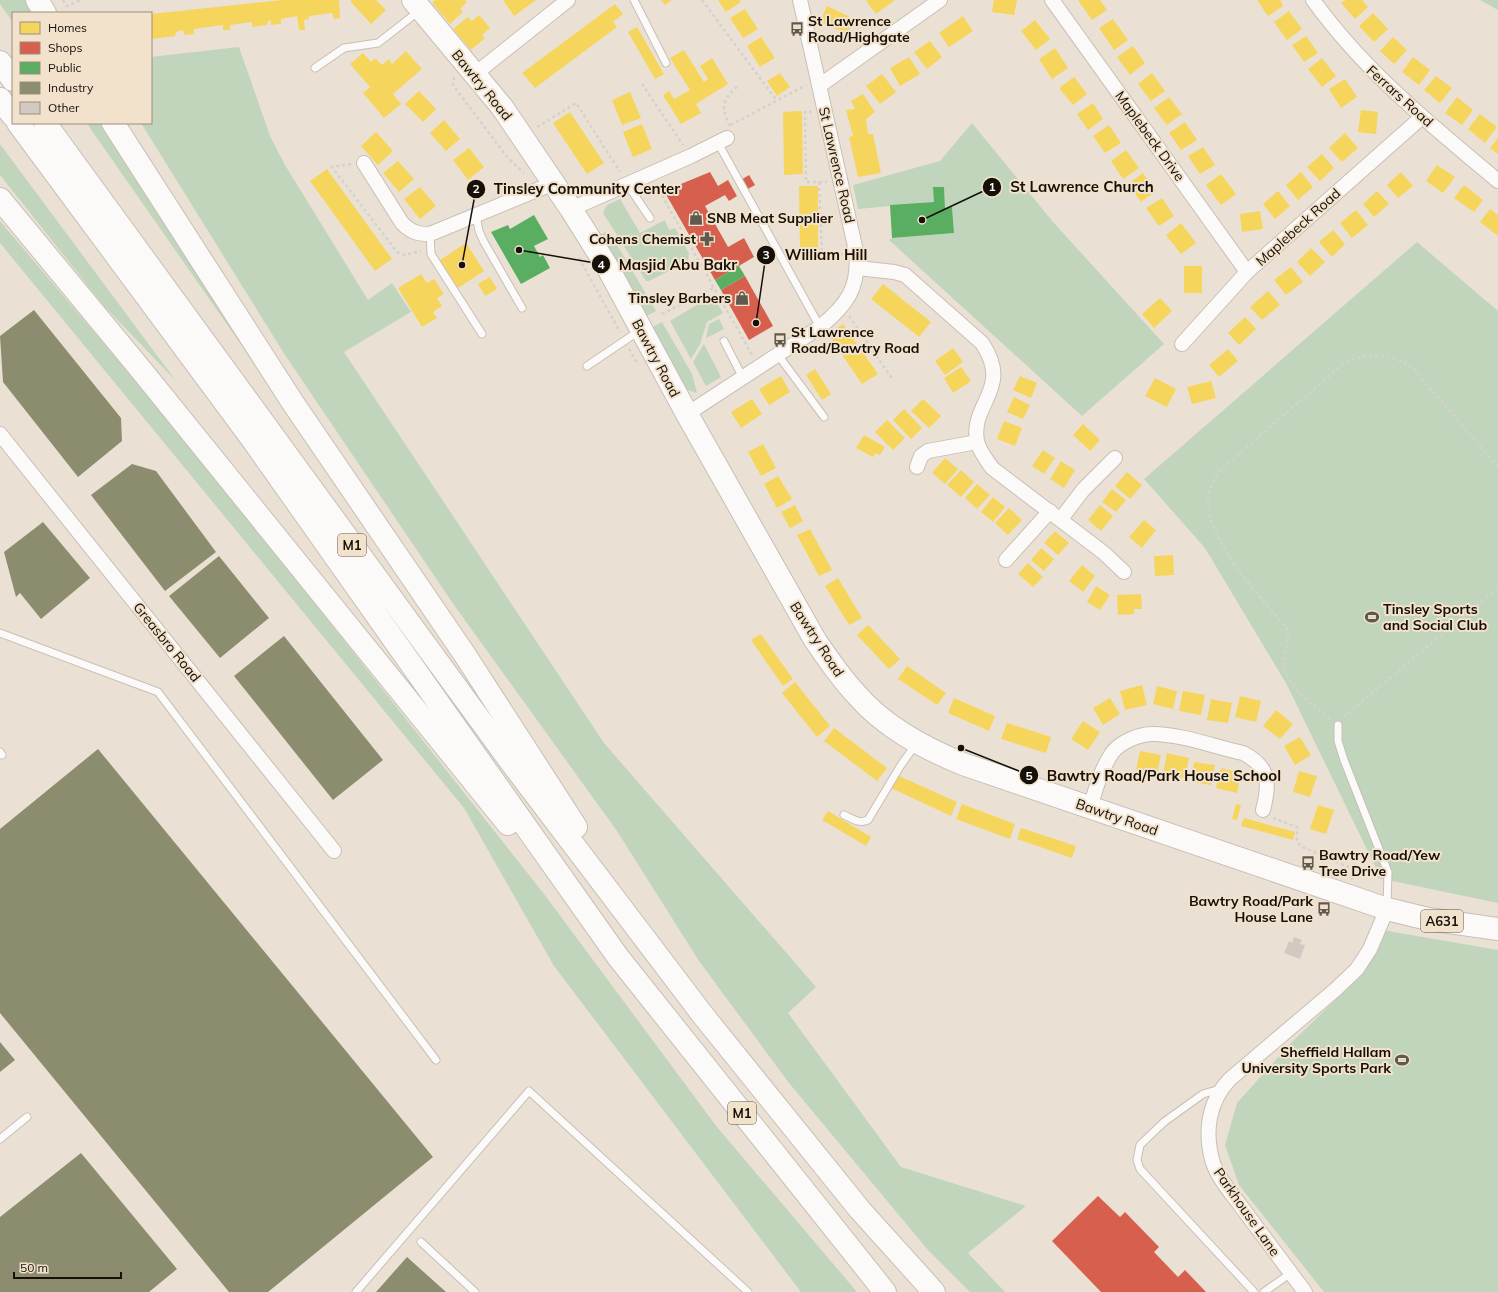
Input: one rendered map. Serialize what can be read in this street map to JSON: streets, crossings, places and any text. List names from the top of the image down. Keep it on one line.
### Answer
{"streets":{"main road":["Bawtry Road","M1","A631"],"street":["Ferrars Road","Maplebeck Drive","St Lawrence Road","Maplebeck Road","Greasbro Road","Parkhouse Lane"]},"crossings":[["Bawtry Road","St Lawrence Road"],["Bawtry Road","Parkhouse Lane"],["Ferrars Road","Maplebeck Road"],["Maplebeck Drive","Maplebeck Road"]],"places":{"bus stop":["St Lawrence Road/Highgate","St Lawrence Road/Bawtry Road","Bawtry Road/Yew Tree Drive","Bawtry Road/Park House Lane"],"shop":["SNB Meat Supplier","Tinsley Barbers"],"other":["St Lawrence Church","Masjid Abu Bakr","Tinsley Community Center","William Hill","Bawtry Road/Park House School"],"pharmacy":["Cohens Chemist"],"sports":["Tinsley Sports and Social Club","Sheffield Hallam University Sports Park"]},"legend":["Homes","Shops","Public","Industry","Other"],"scale_bar":"50 m"}
